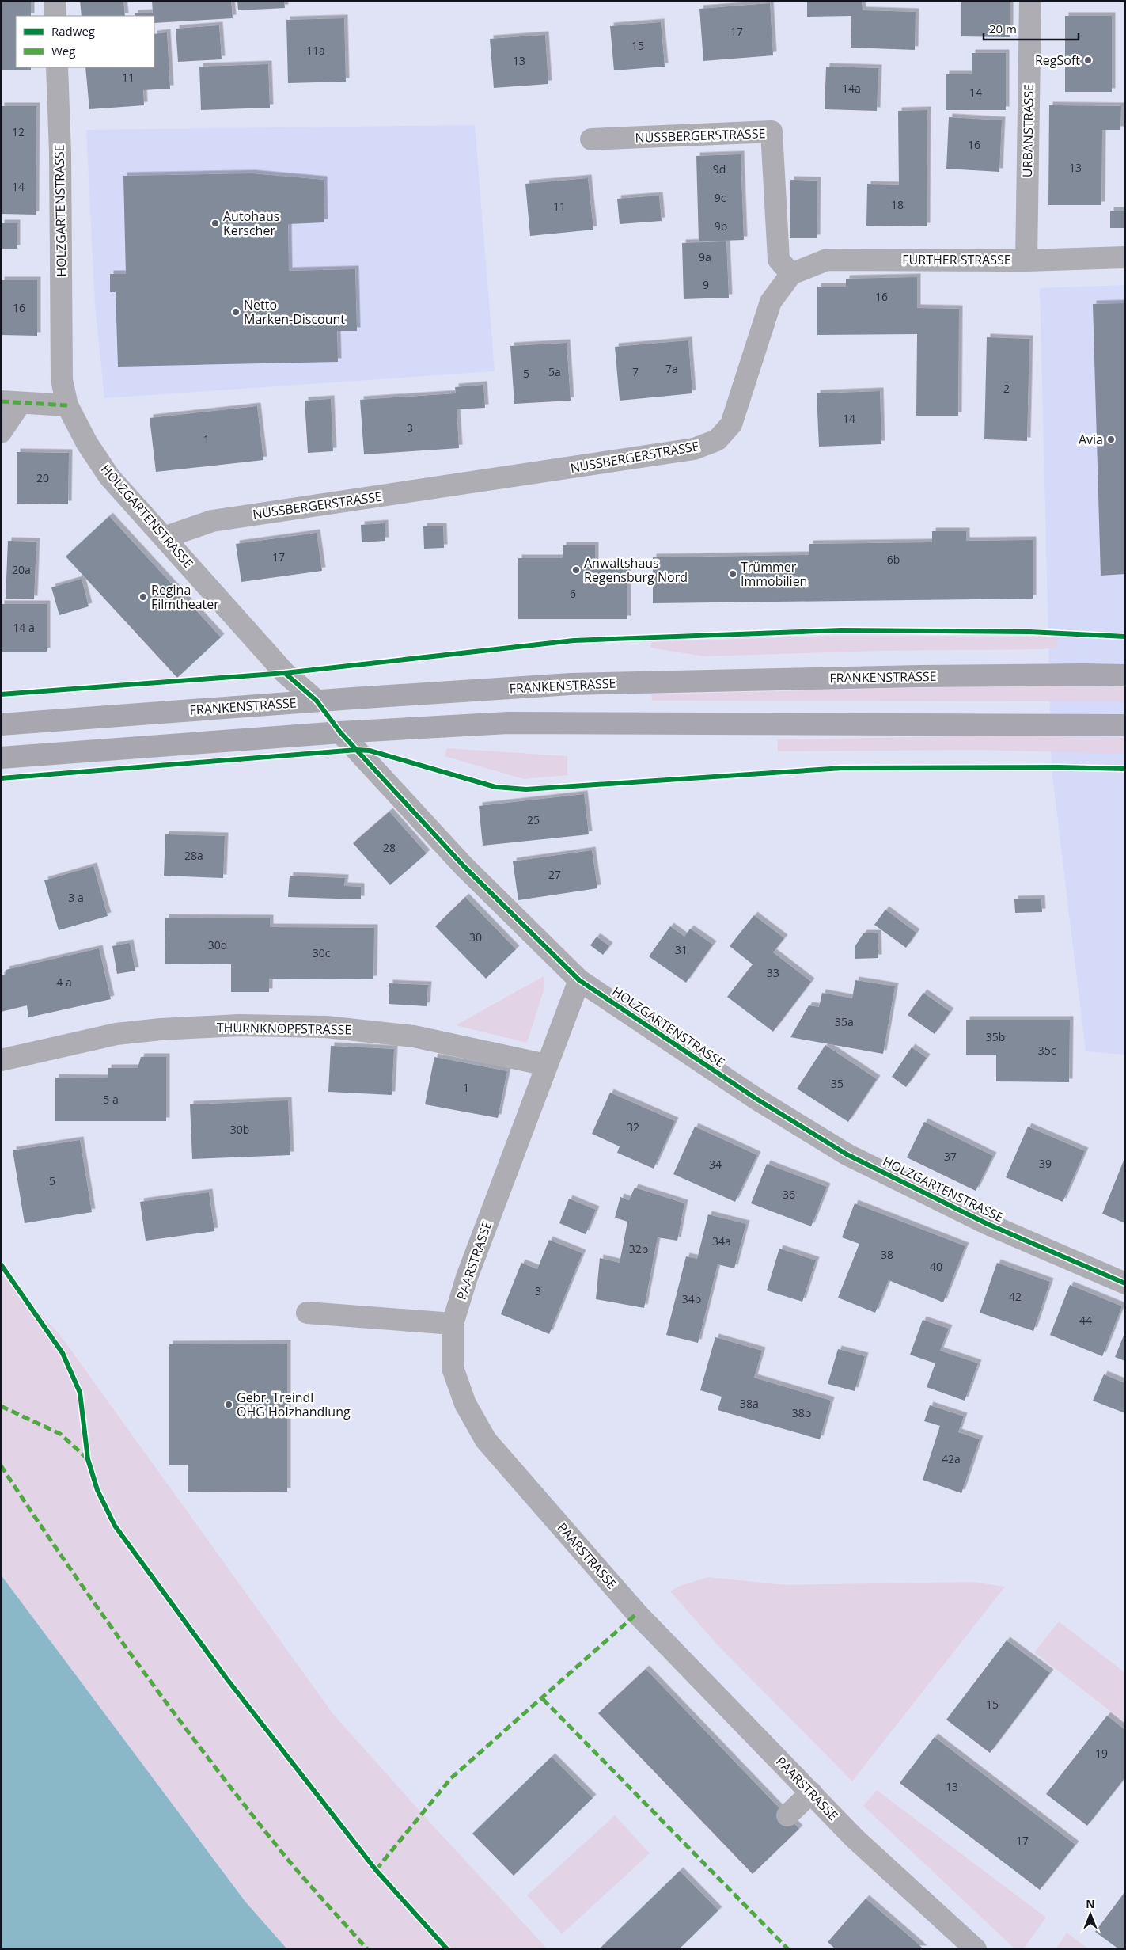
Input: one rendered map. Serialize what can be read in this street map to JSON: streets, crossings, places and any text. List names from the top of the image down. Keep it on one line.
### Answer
{"streets":{"main road":["FRANKENSTRASSE"],"street":["URBANSTRASSE","NUSSBERGERSTRASSE","HOLZGARTENSTRASSE","FURTHER STRASSE","THURNKNOPFSTRASSE","PAARSTRASSE"]},"crossings":[["URBANSTRASSE","FURTHER STRASSE"],["NUSSBERGERSTRASSE","HOLZGARTENSTRASSE"],["NUSSBERGERSTRASSE","FURTHER STRASSE"],["HOLZGARTENSTRASSE","FRANKENSTRASSE"],["THURNKNOPFSTRASSE","PAARSTRASSE"]],"places":["RegSoft","Autohaus Kerscher","Netto Marken-Discount","Avia","Anwaltshaus Regensburg Nord","Trümmer Immobilien","Regina Filmtheater","Gebr. Treindl OHG Holzhandlung"],"house_numbers":["17","15","11a","13","11","14a","14","12","16","13","9d","14","9c","18","11","9b","9a","9","16","16","7a","5a","7","5","2","14","3","1","20","17","6b","20a","6","14 a","25","28","28a","27","3 a","30","30d","31","30c","33","4 a","35a","35b","35c","35","1","5 a","32","30b","37","39","34","5","36","34a","32b","38","40","3","42","34b","44","38a","38b","42a","15","19","13","17"],"legend":["Radweg","Weg"],"scale_bar":"20 m","north":"top"}
